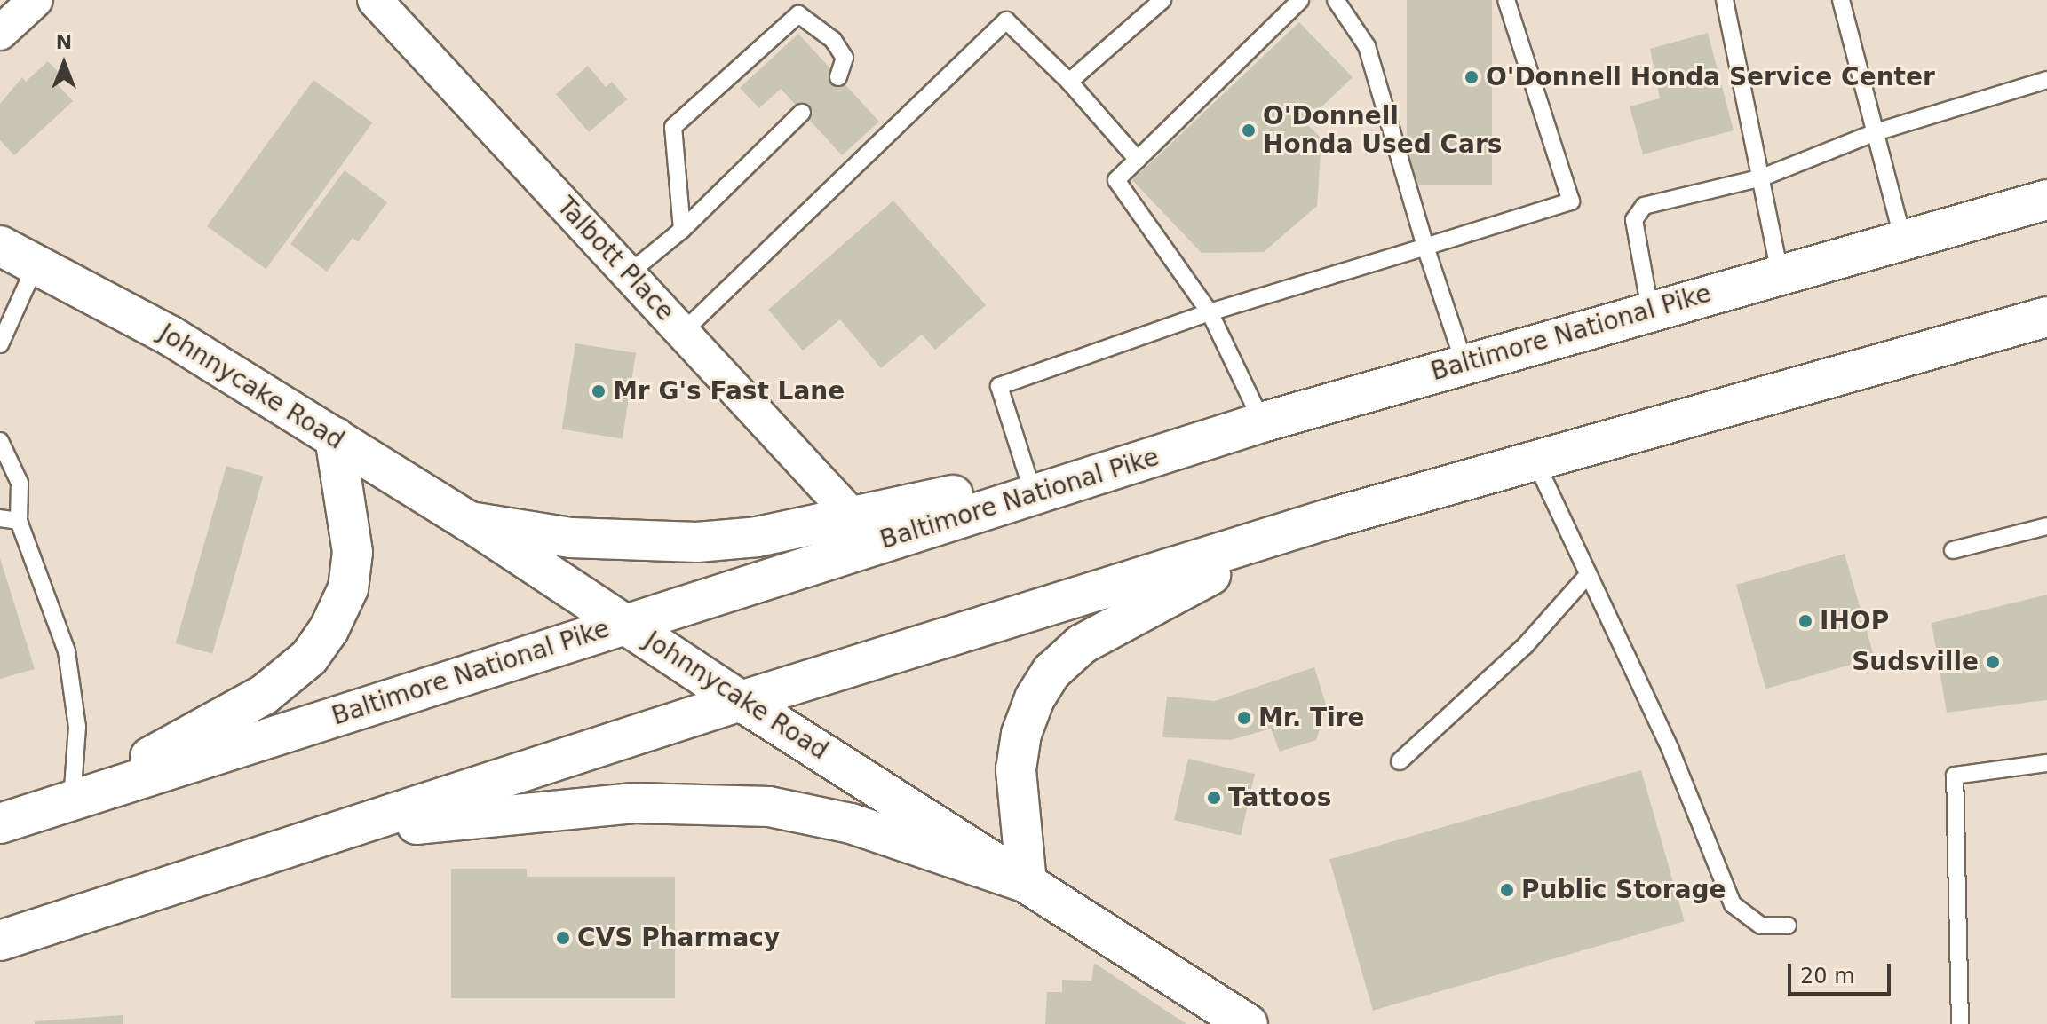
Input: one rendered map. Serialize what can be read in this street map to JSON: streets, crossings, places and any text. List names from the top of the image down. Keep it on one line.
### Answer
{"streets":{"main road":["Baltimore National Pike","Johnnycake Road"],"street":["Talbott Place"]},"crossings":[["Baltimore National Pike","Johnnycake Road"]],"places":["O'Donnell Honda Service Center","O'Donnell Honda Used Cars","Mr G's Fast Lane","IHOP","Sudsville","Mr. Tire","Tattoos","Public Storage","CVS Pharmacy"],"scale_bar":"20 m","north":"top"}
